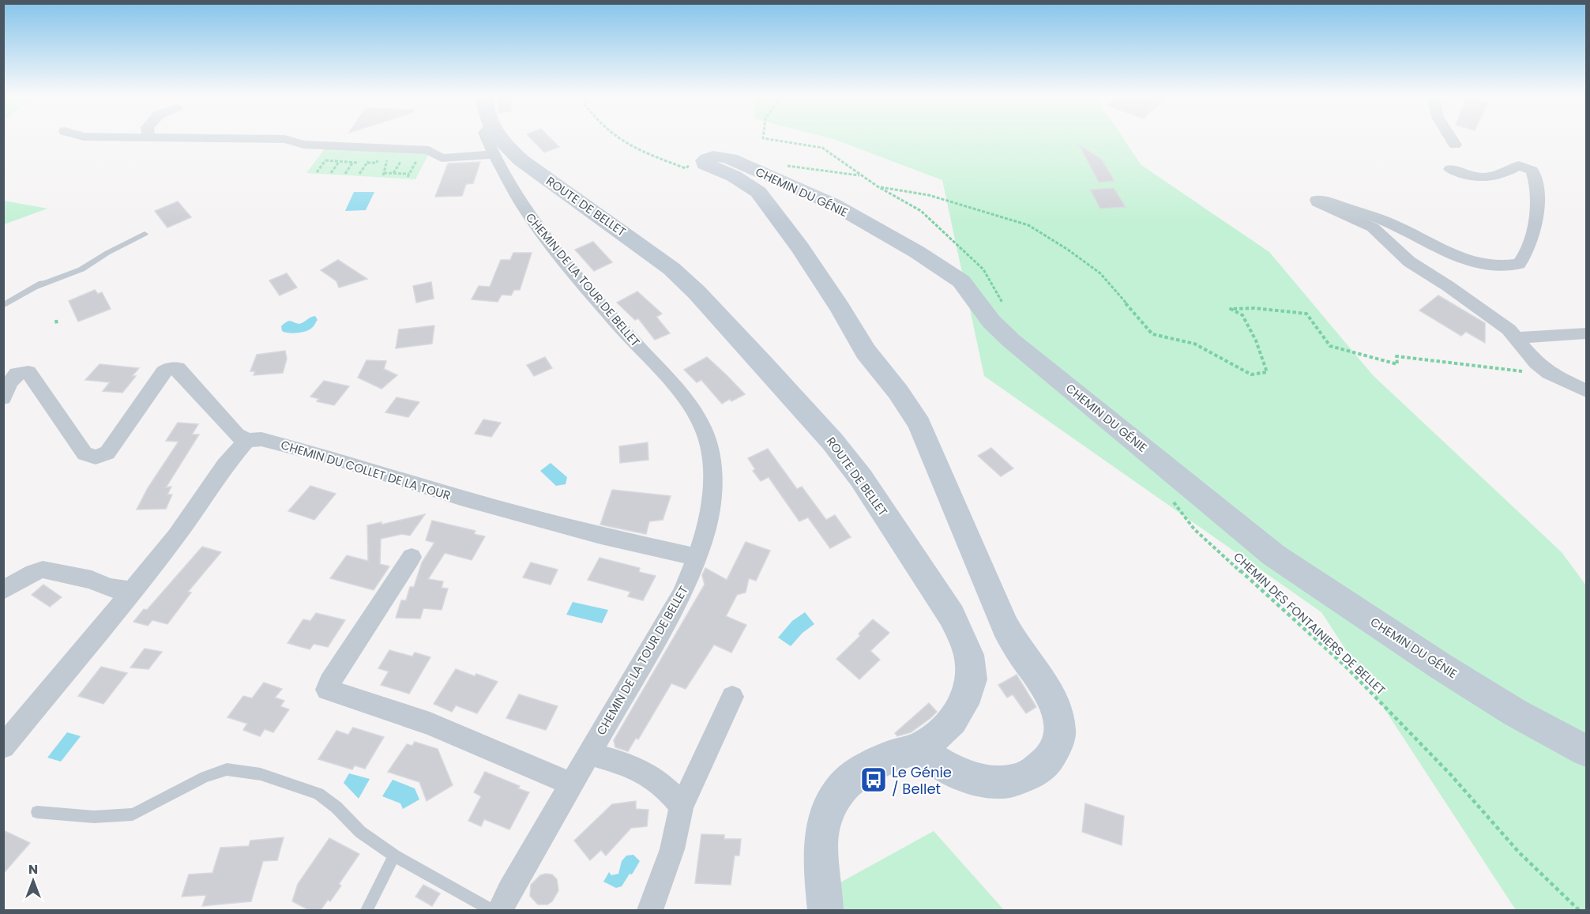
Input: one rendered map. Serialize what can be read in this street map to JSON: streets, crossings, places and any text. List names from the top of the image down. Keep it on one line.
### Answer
{"streets":{"street":["CHEMIN DU GÉNIE","ROUTE DE BELLET","CHEMIN DE LA TOUR DE BELLET","CHEMIN DU COLLET DE LA TOUR"],"path":["CHEMIN DES FONTAINIERS DE BELLET"]},"crossings":[["CHEMIN DU GÉNIE","ROUTE DE BELLET"],["CHEMIN DE LA TOUR DE BELLET","CHEMIN DU COLLET DE LA TOUR"]],"places":{"bus stop":["Le Génie / Bellet"]},"north":"top"}
